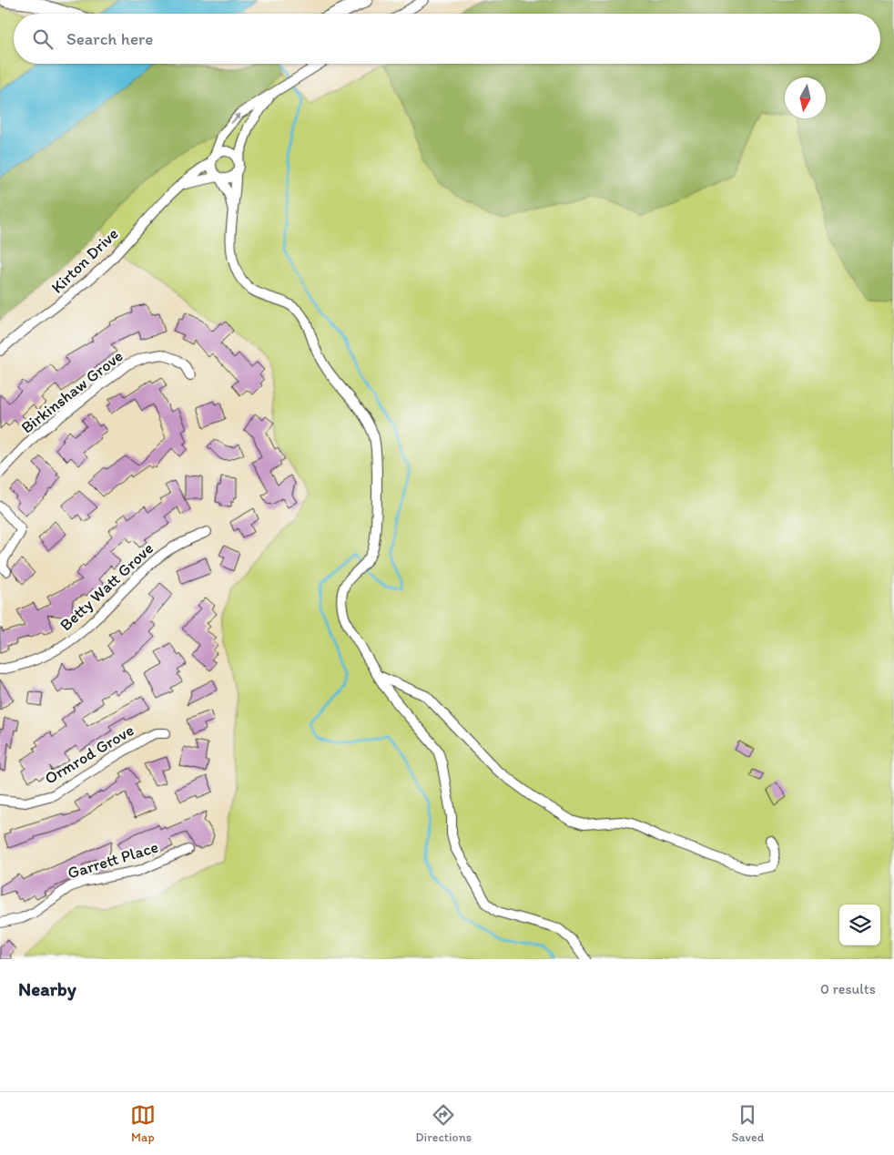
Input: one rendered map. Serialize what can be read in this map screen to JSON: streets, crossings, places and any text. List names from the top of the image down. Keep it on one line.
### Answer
{"streets":{"street":["Kirton Drive","Birkinshaw Grove","Betty Watt Grove","Ormrod Grove","Garrett Place"]},"north":"bottom","page":{"search":"Search here","heading":["Nearby","0 results"],"nav":["Map","Directions","Saved"]}}
